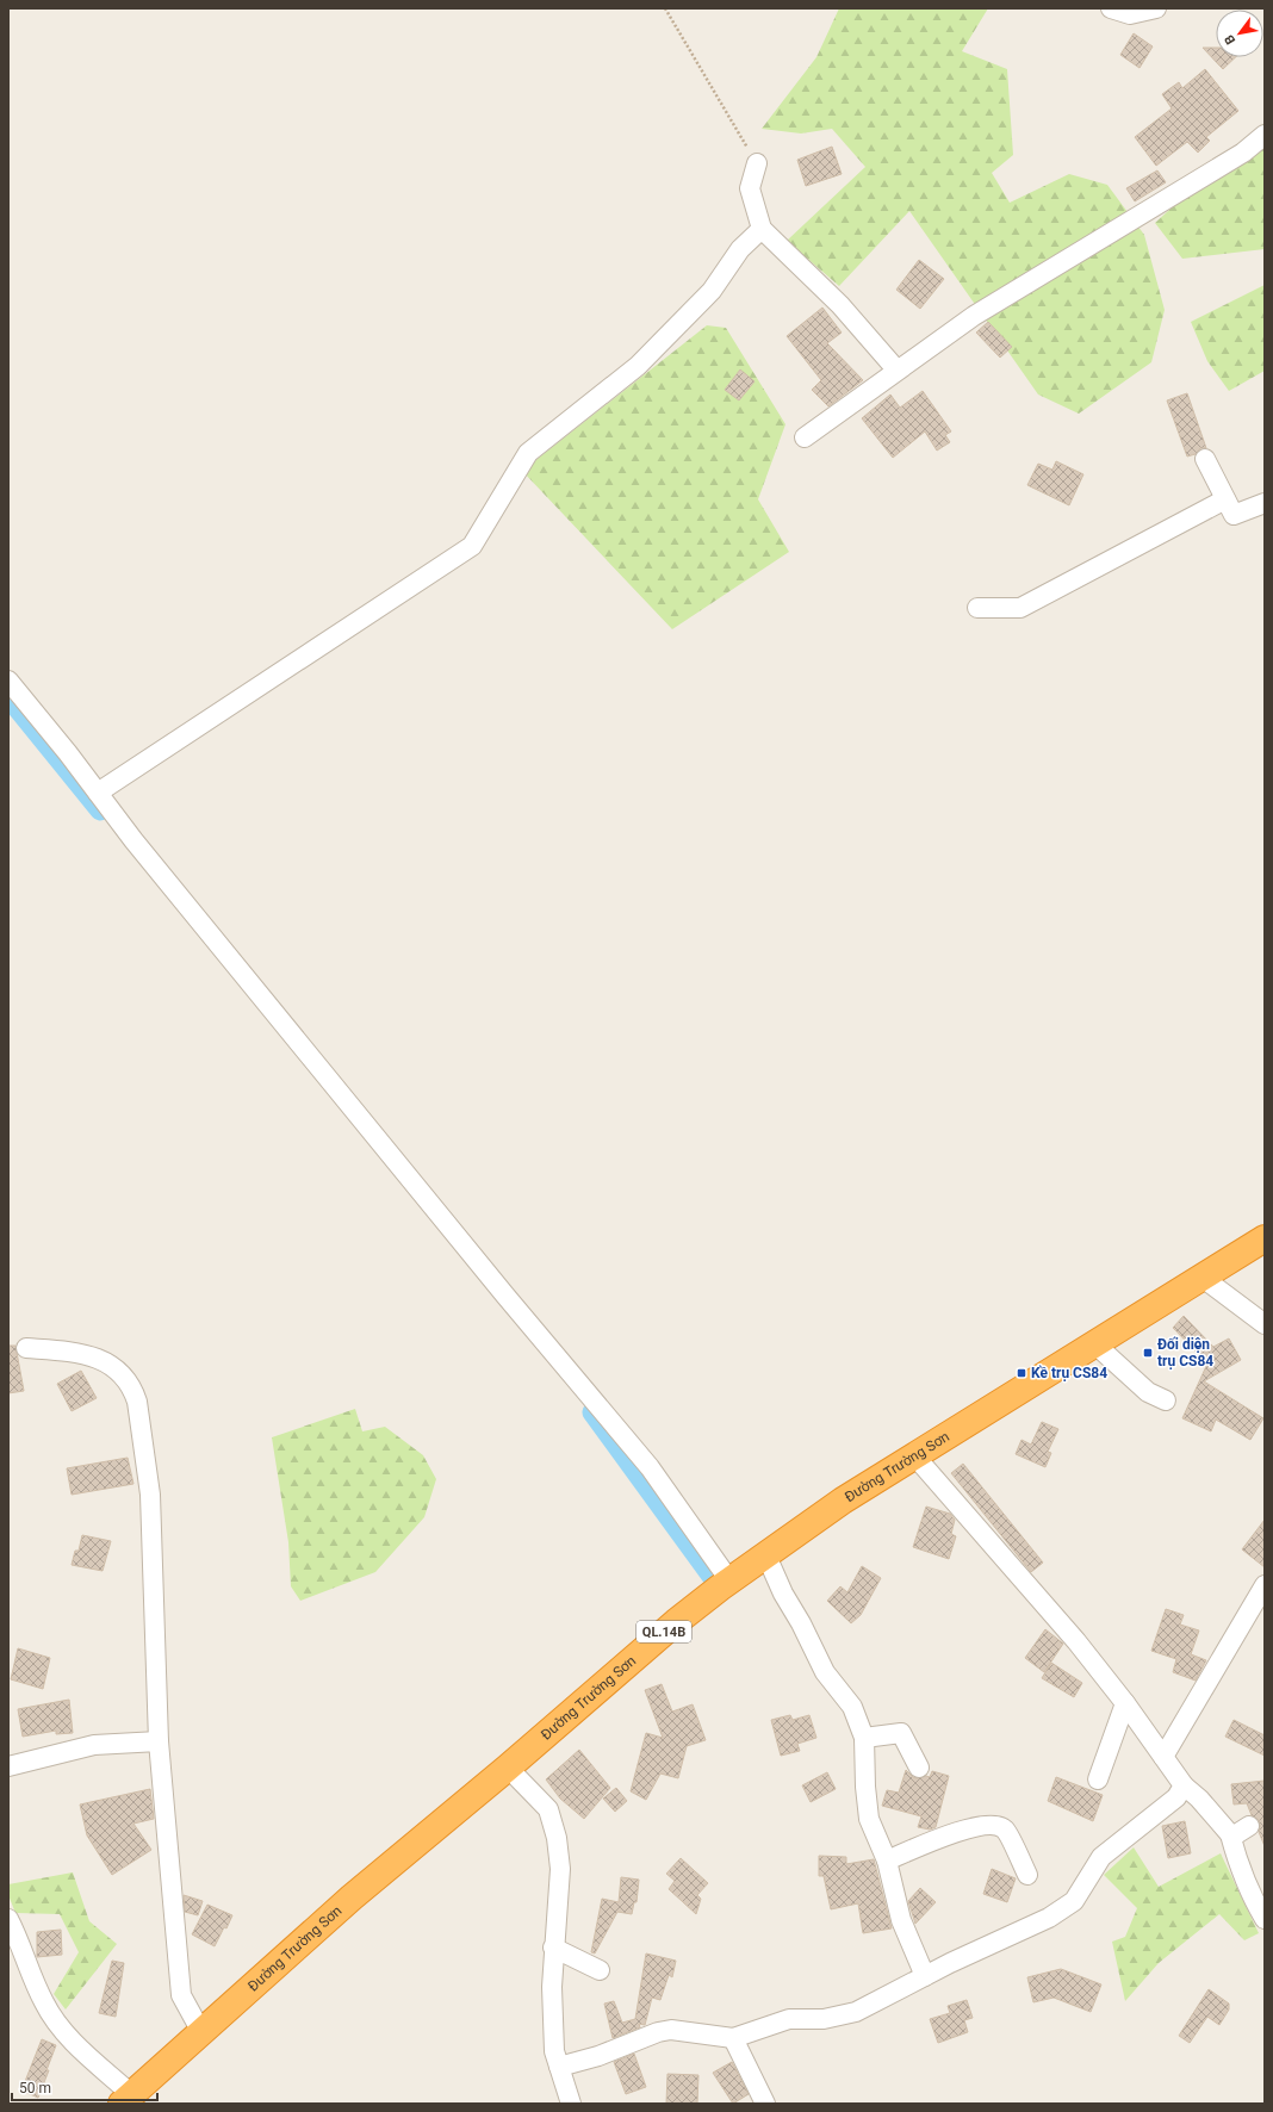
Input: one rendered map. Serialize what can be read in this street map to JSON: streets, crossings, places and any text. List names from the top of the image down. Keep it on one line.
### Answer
{"streets":{"highway":["Đường Trường Sơn","QL.14B"]},"places":{"transit":["Đối diện trụ CS84","Kề trụ CS84"]},"scale_bar":"50 m","north":"bottom left"}
